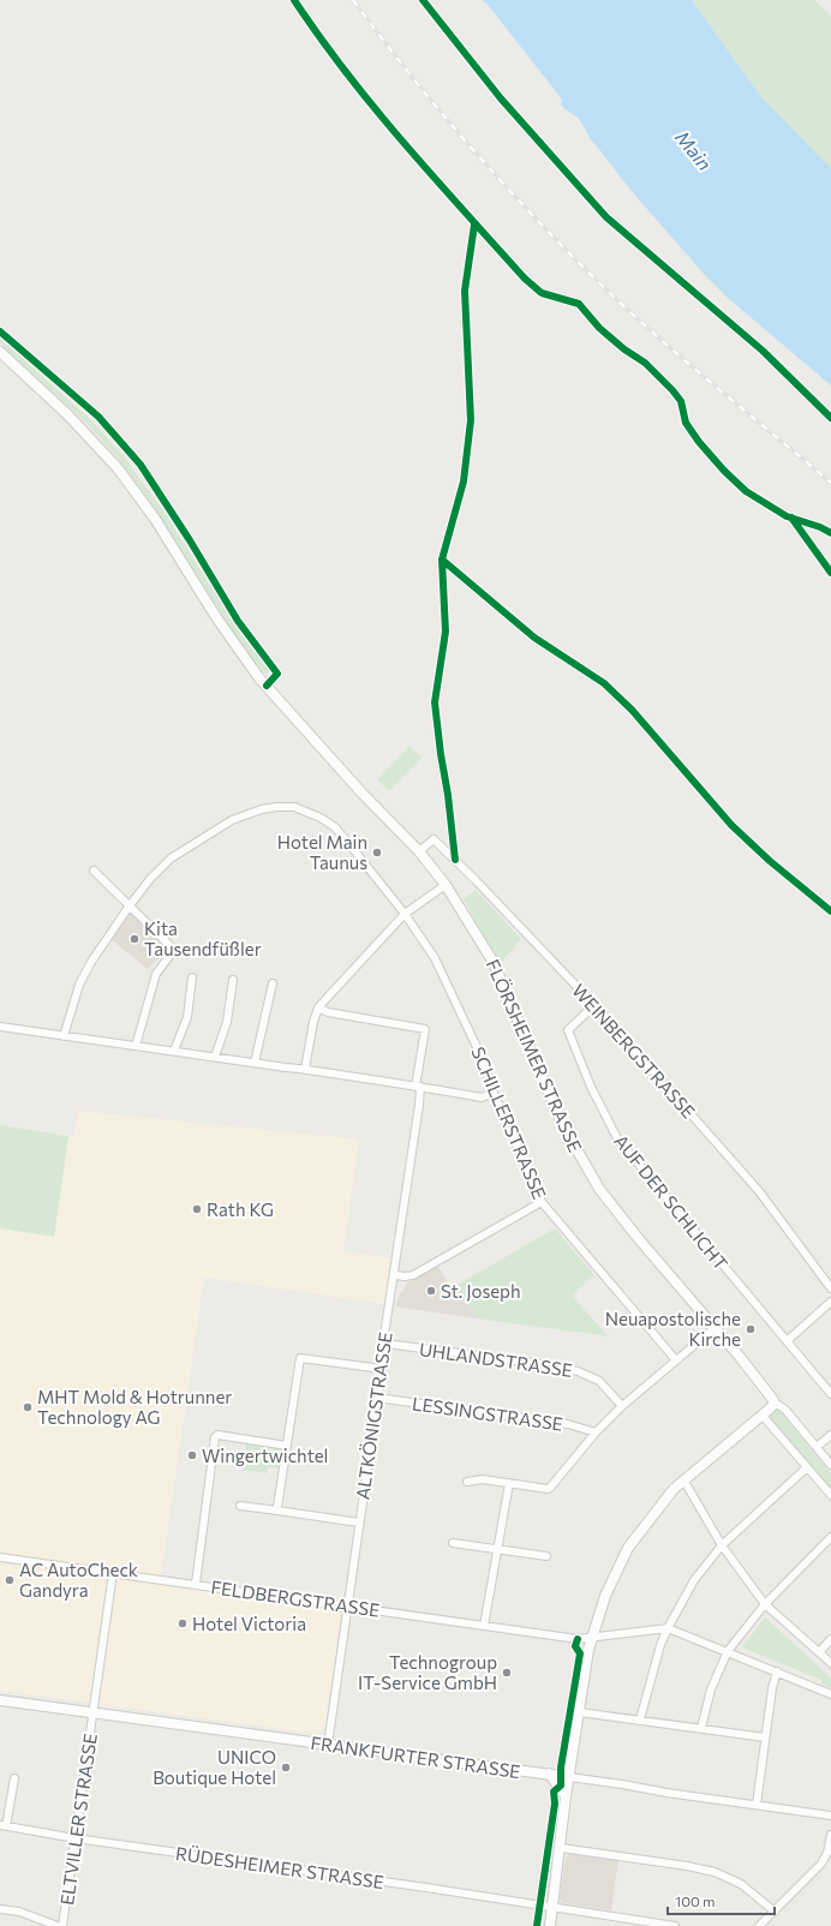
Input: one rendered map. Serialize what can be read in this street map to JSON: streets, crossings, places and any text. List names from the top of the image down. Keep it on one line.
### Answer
{"streets":{"main road":["FLÖRSHEIMER STRASSE","FRANKFURTER STRASSE"],"street":["WEINBERGSTRASSE","SCHILLERSTRASSE","AUF DER SCHLICHT","UHLANDSTRASSE","LESSINGSTRASSE","ALTKÖNIGSTRASSE","FELDBERGSTRASSE","ELTVILLER STRASSE","RÜDESHEIMER STRASSE"]},"crossings":[["WEINBERGSTRASSE","FLÖRSHEIMER STRASSE"],["WEINBERGSTRASSE","AUF DER SCHLICHT"],["UHLANDSTRASSE","ALTKÖNIGSTRASSE"],["LESSINGSTRASSE","ALTKÖNIGSTRASSE"],["ALTKÖNIGSTRASSE","FELDBERGSTRASSE"],["ALTKÖNIGSTRASSE","FRANKFURTER STRASSE"],["FELDBERGSTRASSE","ELTVILLER STRASSE"],["FRANKFURTER STRASSE","ELTVILLER STRASSE"],["ELTVILLER STRASSE","RÜDESHEIMER STRASSE"]],"water":["Main"],"places":["Hotel Main Taunus","Kita Tausendfüßler","Rath KG","St. Joseph","Neuapostolische Kirche","MHT Mold & Hotrunner Technology AG","Wingertwichtel","AC AutoCheck Gandyra","Hotel Victoria","Technogroup IT-Service GmbH","UNICO Boutique Hotel"],"scale_bar":"100 m"}
